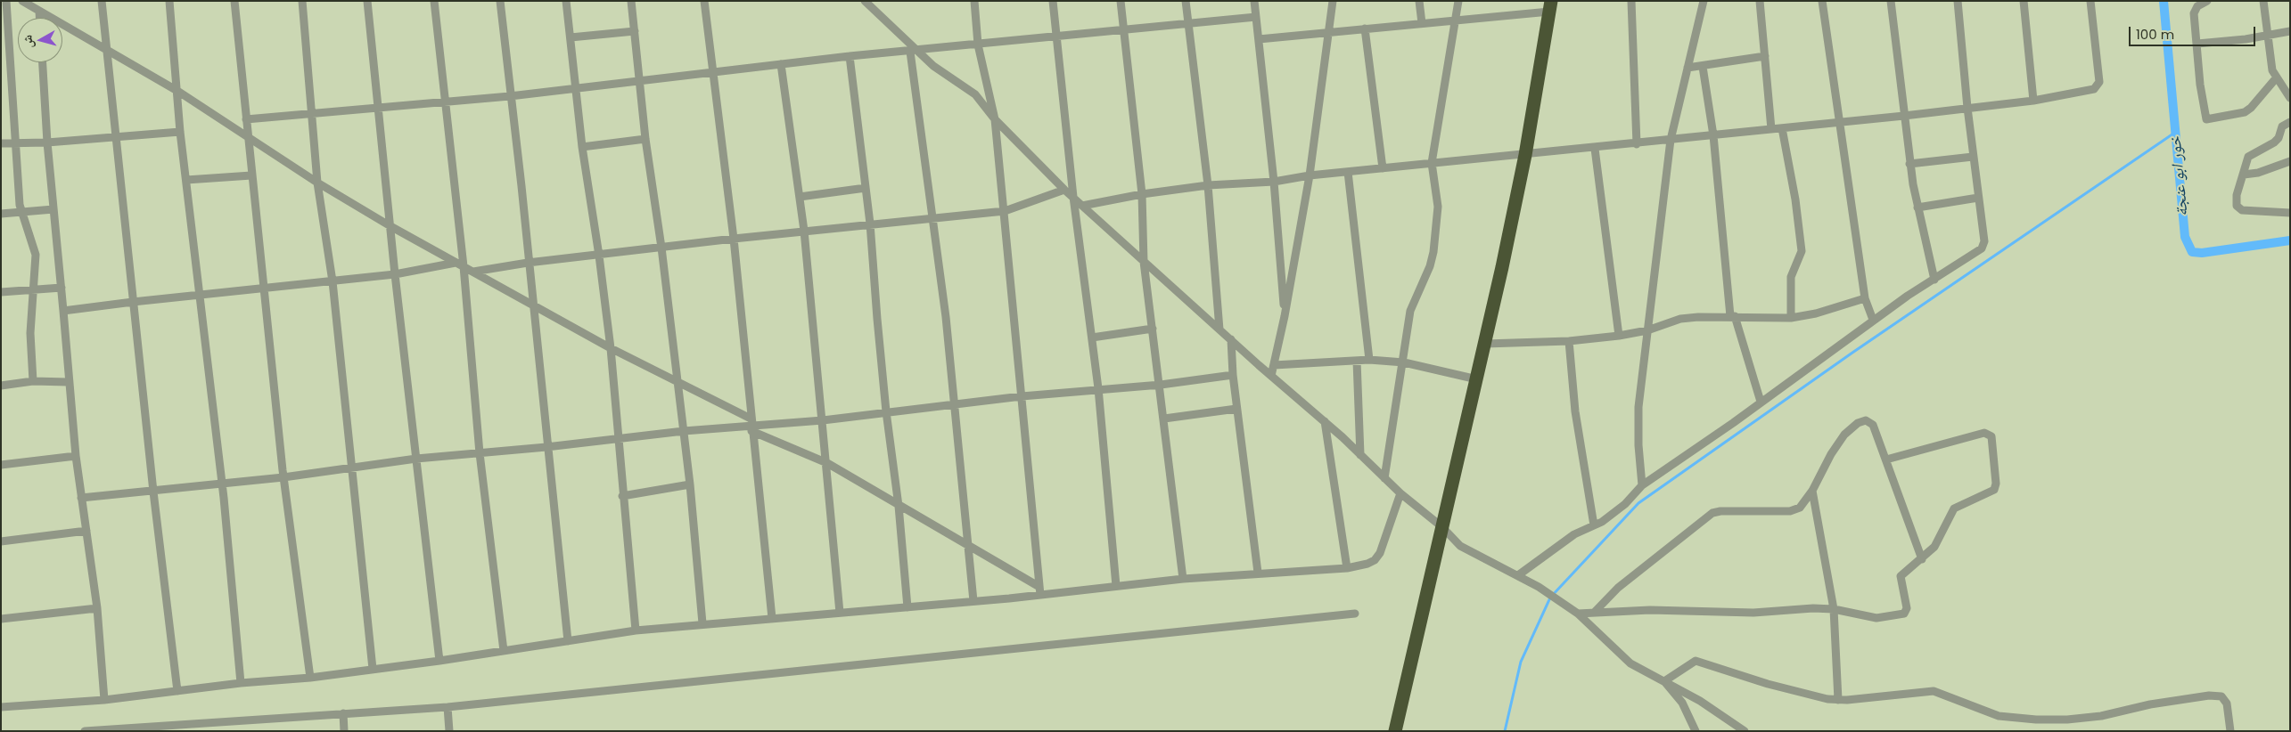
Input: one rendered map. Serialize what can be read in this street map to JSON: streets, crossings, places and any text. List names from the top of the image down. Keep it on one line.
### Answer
{"water":["خور ابو عنجة"],"scale_bar":"100 m","north":"left"}
